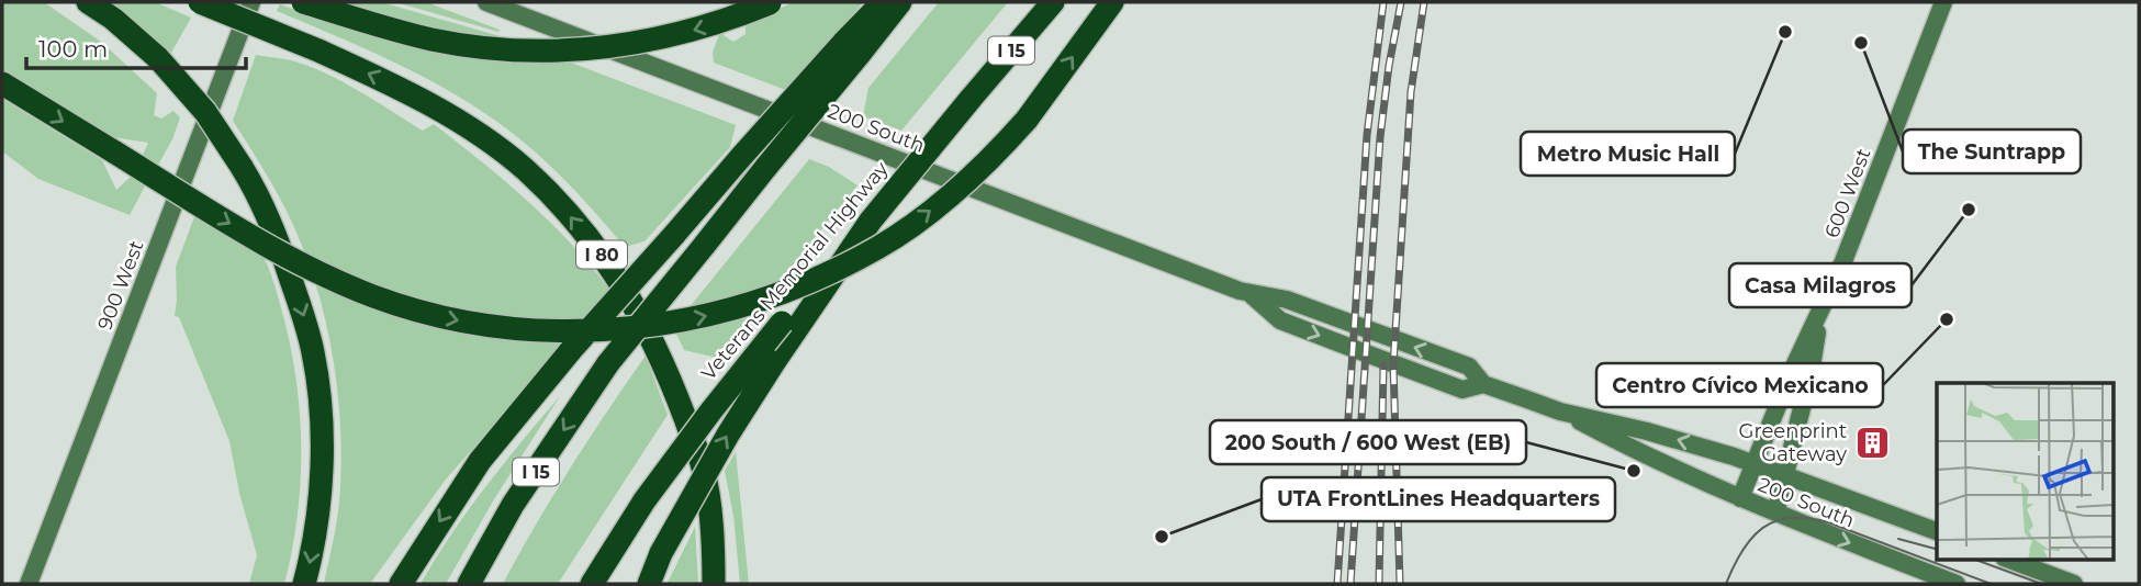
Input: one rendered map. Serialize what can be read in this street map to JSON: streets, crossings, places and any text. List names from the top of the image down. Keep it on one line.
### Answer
{"streets":{"highway":["I 15","I 80","Veterans Memorial Highway"],"street":["200 South","600 West","900 West"]},"crossings":[["200 South","600 West"]],"places":{"other":["Metro Music Hall","The Suntrapp","Casa Milagros","Centro Cívico Mexicano","200 South / 600 West (EB)","UTA FrontLines Headquarters"],"building":["Greenprint Gateway"]},"scale_bar":"100 m"}
